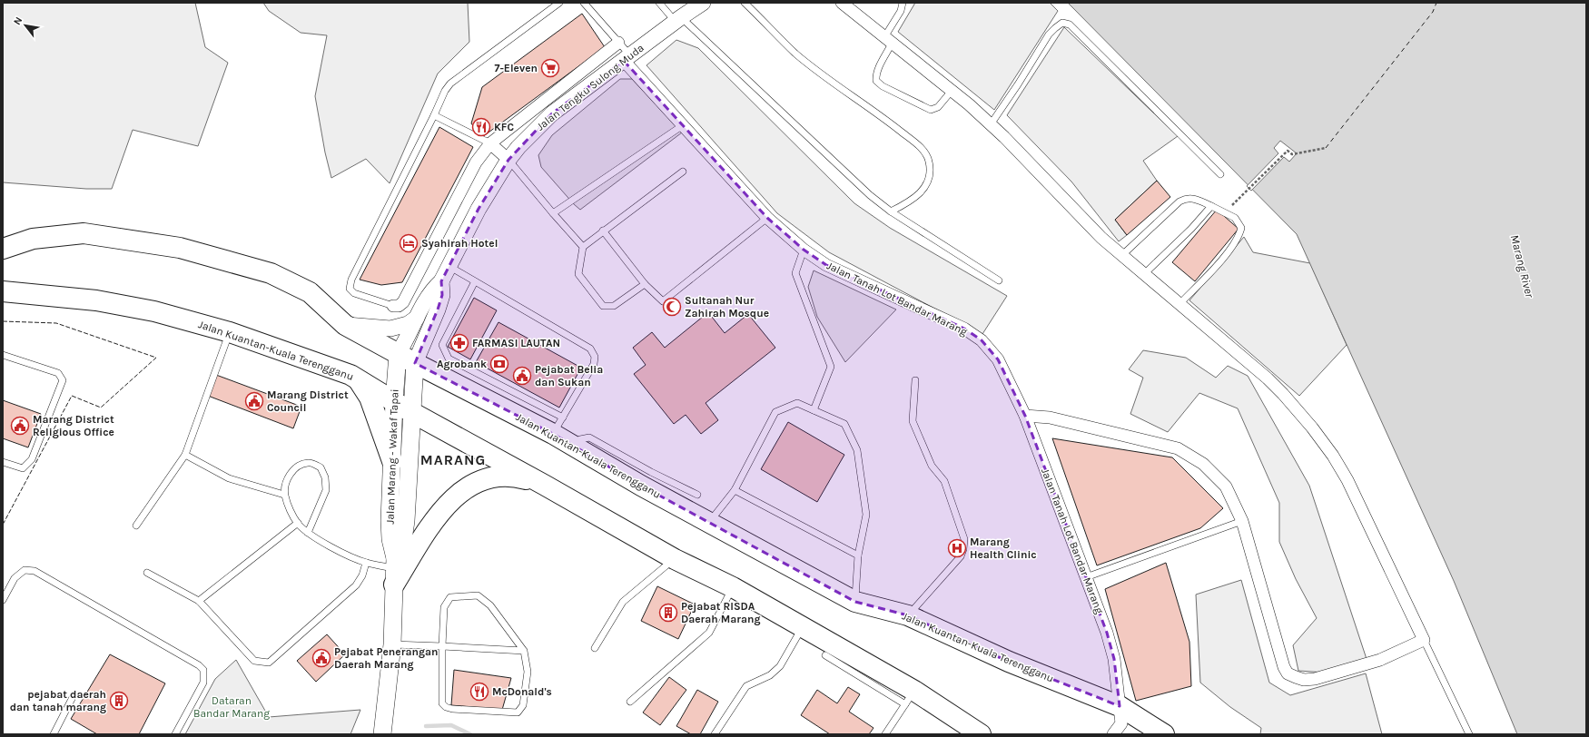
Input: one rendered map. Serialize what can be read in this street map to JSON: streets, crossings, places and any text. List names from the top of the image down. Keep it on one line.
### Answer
{"streets":{"highway":["Jalan Kuantan-Kuala Terengganu"],"main road":["Jalan Marang - Wakaf Tapai"],"street":["Jalan Tengku Sulong Muda","Jalan Tanah Lot Bandar Marang"]},"crossings":[["Jalan Tengku Sulong Muda","Jalan Tanah Lot Bandar Marang"],["Jalan Tengku Sulong Muda","Jalan Kuantan-Kuala Terengganu"],["Jalan Tengku Sulong Muda","Jalan Marang - Wakaf Tapai"],["Jalan Tanah Lot Bandar Marang","Jalan Kuantan-Kuala Terengganu"],["Jalan Kuantan-Kuala Terengganu","Jalan Marang - Wakaf Tapai"]],"districts":["MARANG"],"water":["Marang River"],"parks":["Dataran Bandar Marang"],"places":{"supermarket":["7-Eleven"],"restaurant":["KFC","McDonald's"],"hotel":["Syahirah Hotel"],"mosque":["Sultanah Nur Zahirah Mosque"],"pharmacy":["FARMASI LAUTAN"],"bank":["Agrobank"],"public building":["Pejabat Belia dan Sukan","Marang District Council","Marang District Religious Office","Pejabat Penerangan Daerah Marang"],"hospital":["Marang Health Clinic"],"building":["Pejabat RISDA Daerah Marang","pejabat daerah dan tanah marang"]},"north":"top left"}
